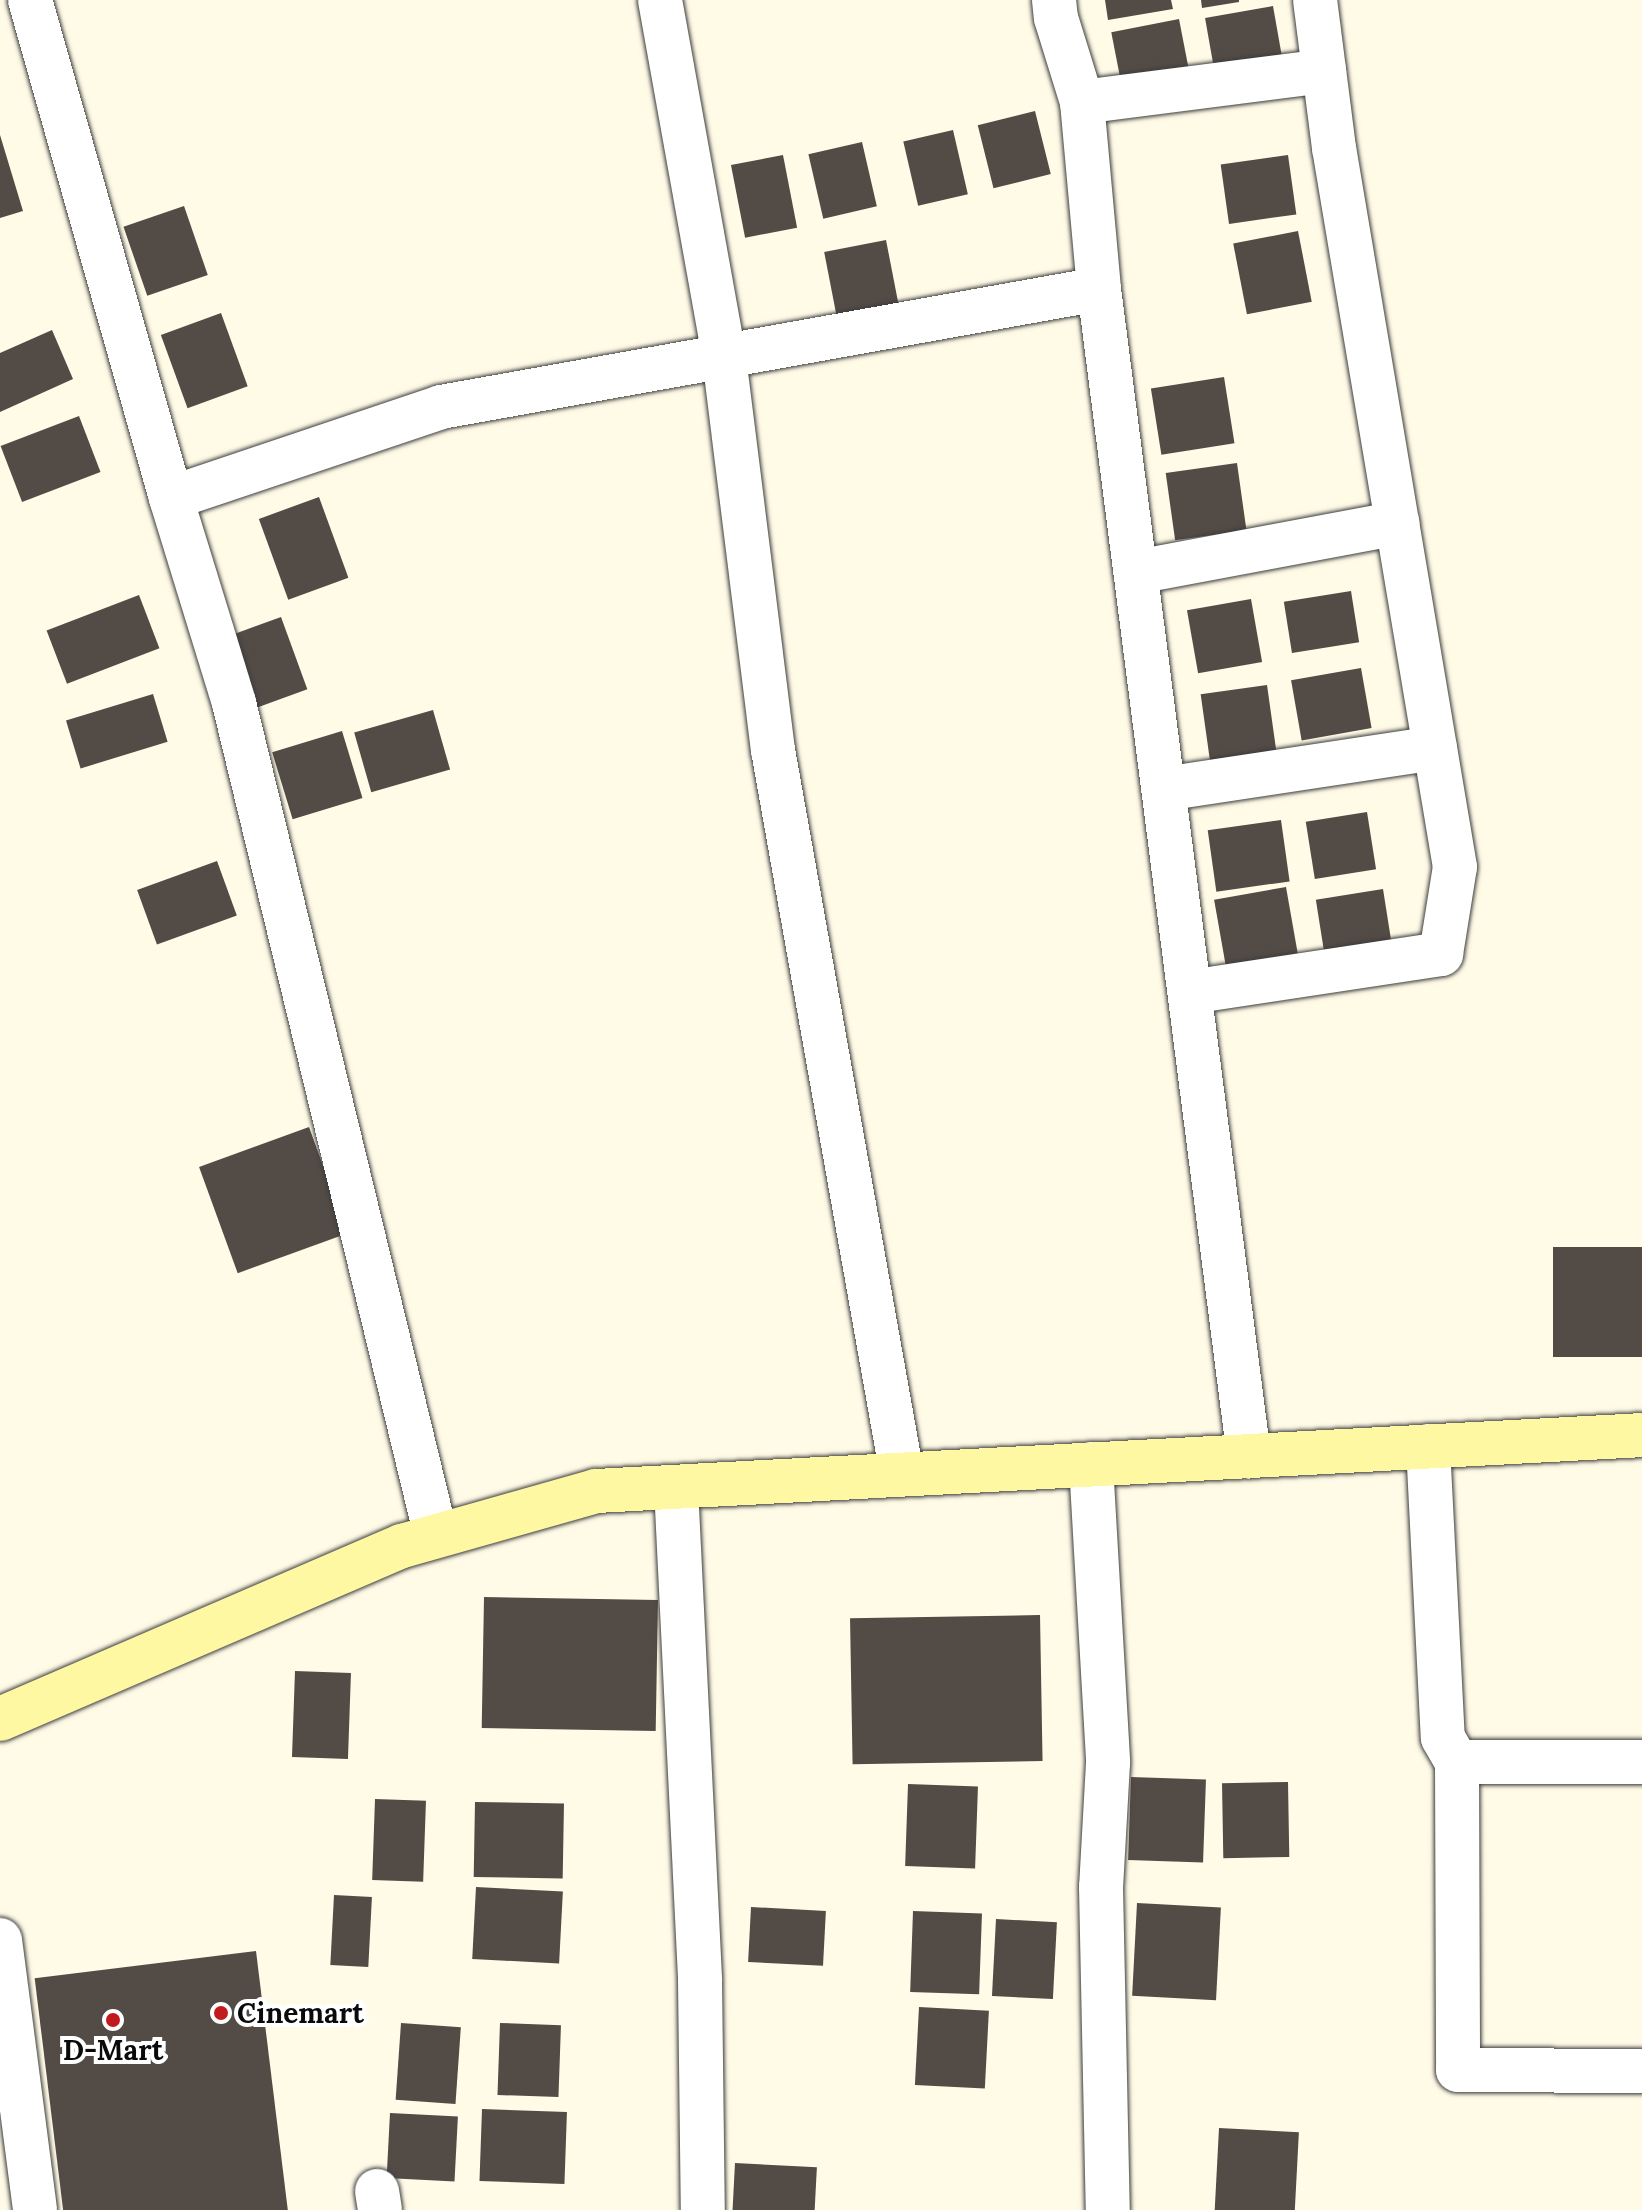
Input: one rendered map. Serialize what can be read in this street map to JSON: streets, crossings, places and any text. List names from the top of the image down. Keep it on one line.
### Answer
{"places":["Cinemart","D-Mart"]}
